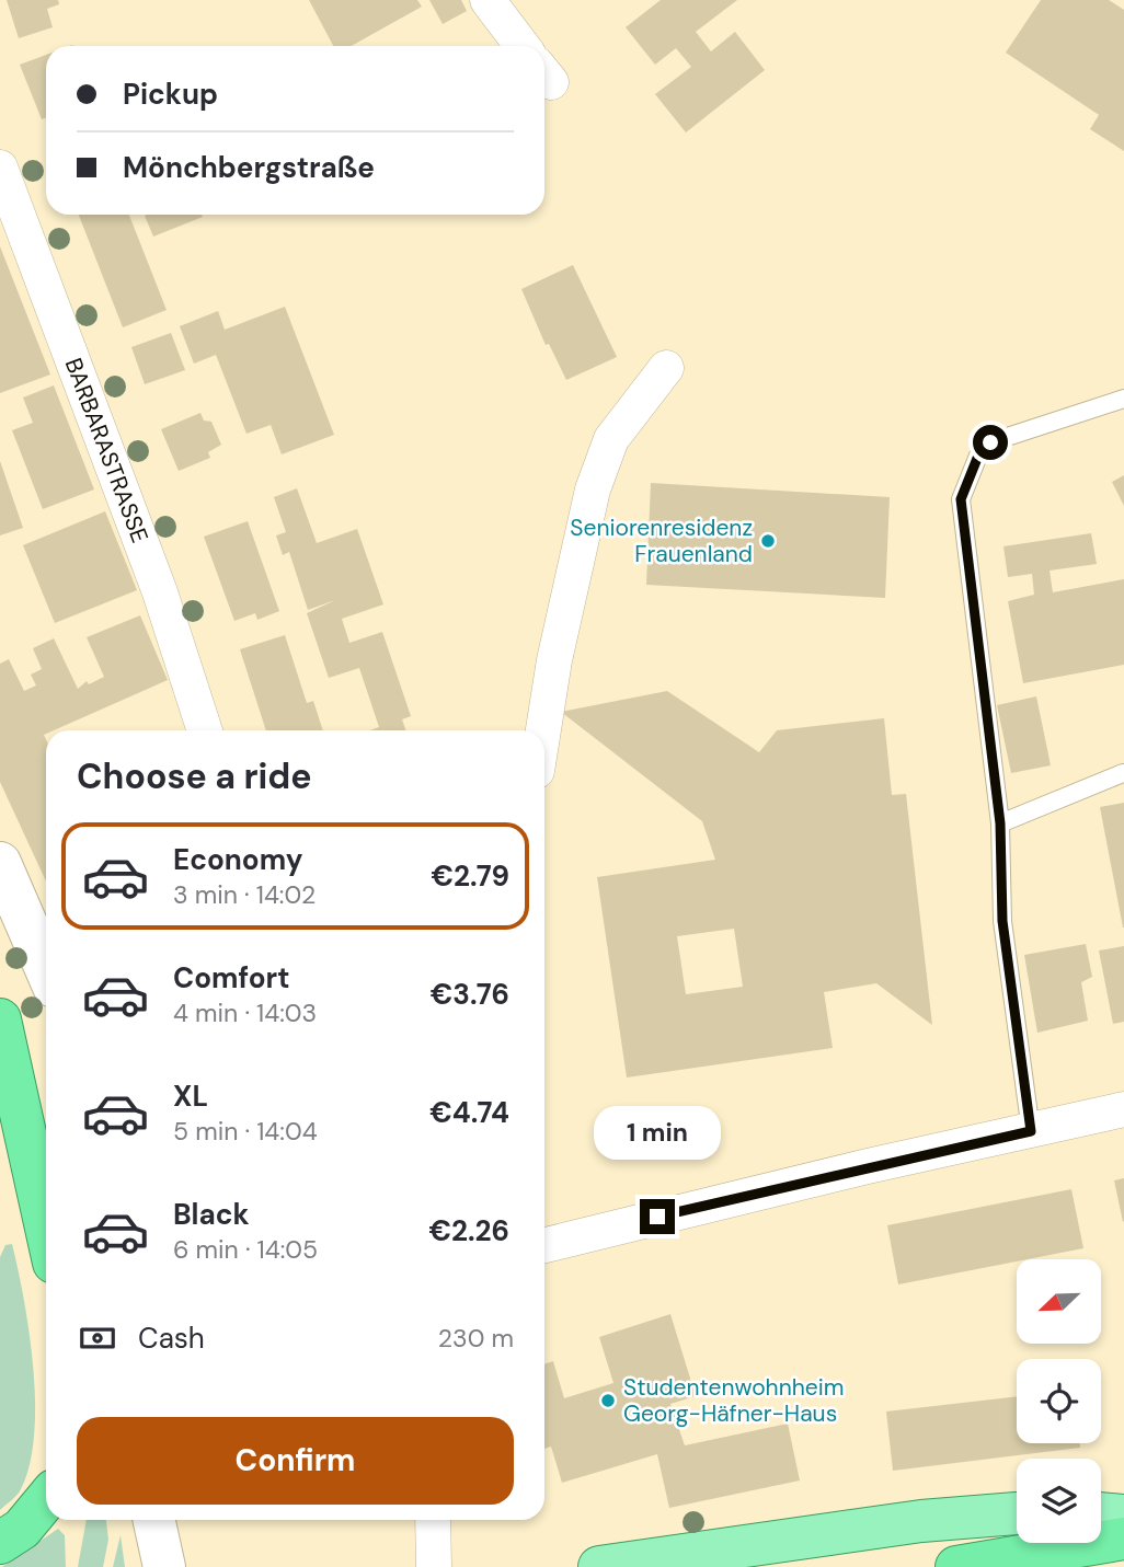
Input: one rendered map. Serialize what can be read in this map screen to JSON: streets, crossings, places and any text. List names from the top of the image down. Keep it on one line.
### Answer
{"streets":{"street":["BARBARASTRASSE"]},"places":["Seniorenresidenz Frauenland","Studentenwohnheim Georg-Häfner-Haus"],"north":"bottom left","page":{"banner":["Pickup","Mönchbergstraße"],"heading":"Choose a ride","list":[{"name":"Economy","note":"3 min · 14:02","value":"€2.79"},{"name":"Comfort","note":"4 min · 14:03","value":"€3.76"},{"name":"XL","note":"5 min · 14:04","value":"€4.74"},{"name":"Black","note":"6 min · 14:05","value":"€2.26"}],"bubble":"1 min","pay":["Cash","230 m"],"buttons":"Confirm"}}
